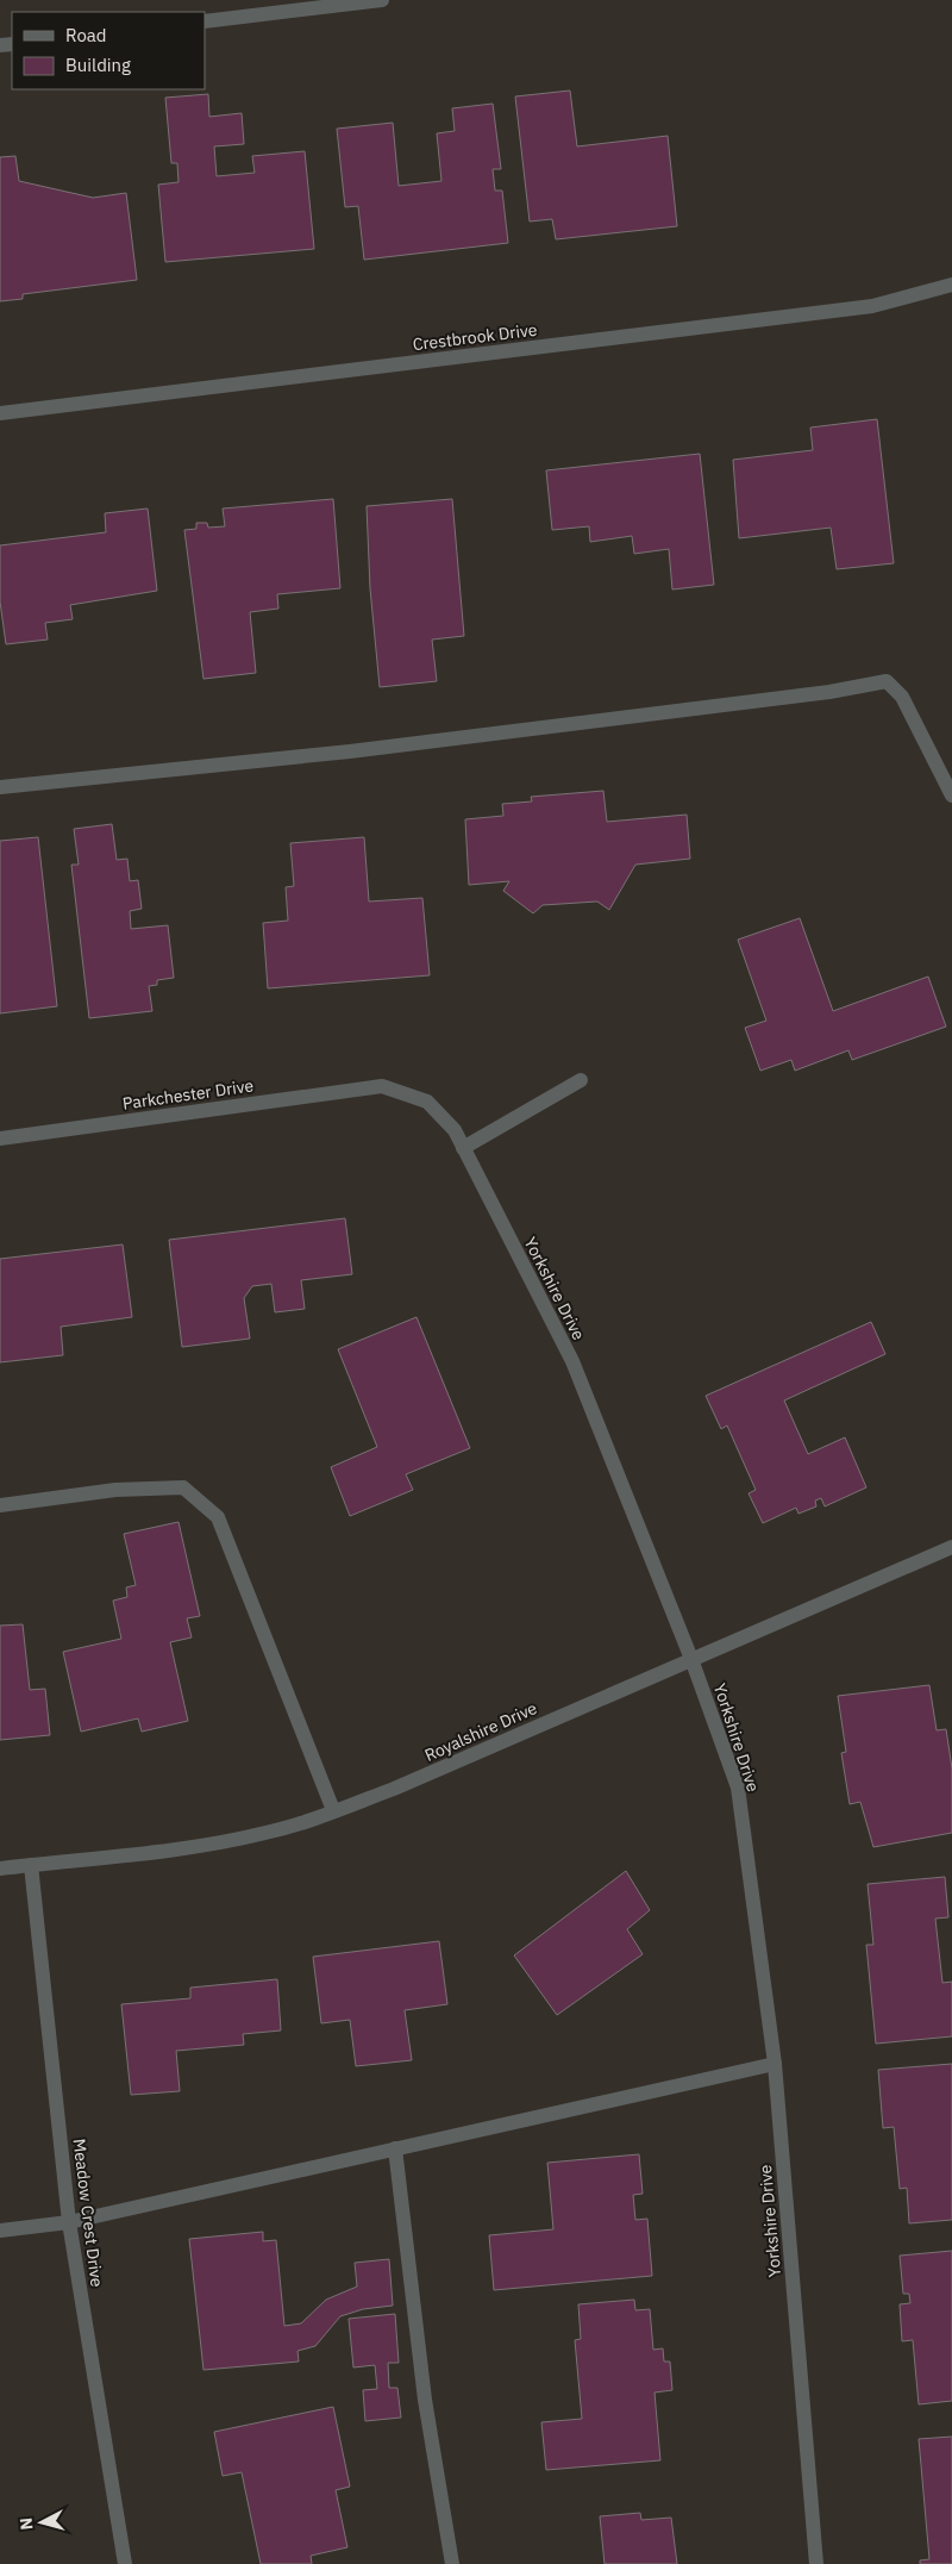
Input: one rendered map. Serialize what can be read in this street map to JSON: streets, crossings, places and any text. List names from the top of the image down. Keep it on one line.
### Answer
{"streets":{"street":["Crestbrook Drive","Parkchester Drive","Yorkshire Drive","Royalshire Drive","Meadow Crest Drive"]},"crossings":[["Parkchester Drive","Yorkshire Drive"],["Yorkshire Drive","Royalshire Drive"],["Royalshire Drive","Meadow Crest Drive"]],"legend":["Road","Building"],"north":"left"}
